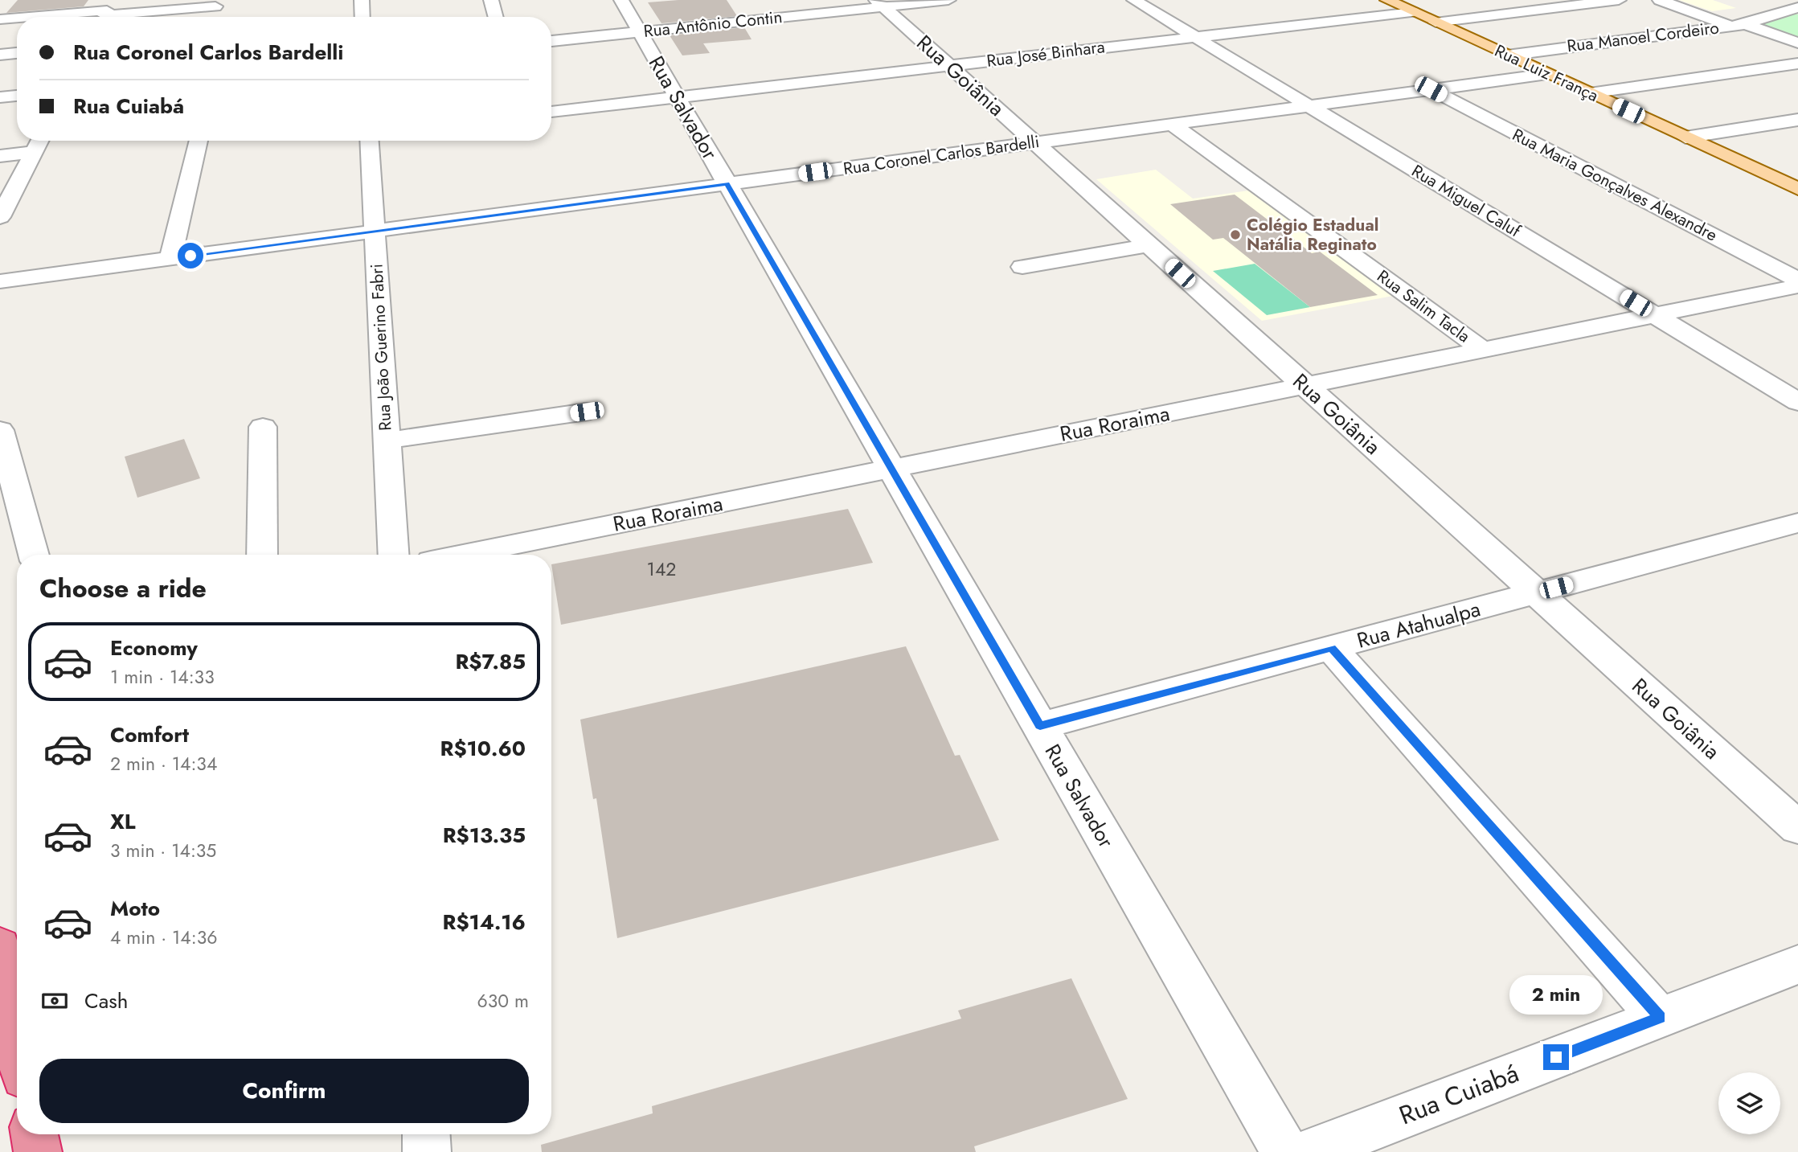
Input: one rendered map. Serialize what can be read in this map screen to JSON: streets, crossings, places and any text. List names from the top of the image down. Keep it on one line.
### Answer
{"streets":{"main road":["Rua Luiz França"],"street":["Rua Antônio Contin","Rua Manoel Cordeiro","Rua José Binhara","Rua Goiânia","Rua Salvador","Rua Coronel Carlos Bardelli","Rua Maria Gonçalves Alexandre","Rua Miguel Caluf","Rua Salim Tacla","Rua João Guerino Fabri","Rua Roraima","Rua Atahualpa","Rua Cuiabá"]},"crossings":[["Rua Antônio Contin","Rua Goiânia"],["Rua Antônio Contin","Rua Salvador"],["Rua Manoel Cordeiro","Rua Luiz França"],["Rua José Binhara","Rua Luiz França"],["Rua José Binhara","Rua Goiânia"],["Rua José Binhara","Rua Salvador"],["Rua José Binhara","Rua Miguel Caluf"],["Rua Luiz França","Rua Coronel Carlos Bardelli"],["Rua Goiânia","Rua Coronel Carlos Bardelli"],["Rua Goiânia","Rua Roraima"],["Rua Goiânia","Rua Atahualpa"],["Rua Salvador","Rua Coronel Carlos Bardelli"],["Rua Salvador","Rua Roraima"],["Rua Salvador","Rua Atahualpa"],["Rua Coronel Carlos Bardelli","Rua Maria Gonçalves Alexandre"],["Rua Coronel Carlos Bardelli","Rua Miguel Caluf"],["Rua Coronel Carlos Bardelli","Rua Salim Tacla"],["Rua Coronel Carlos Bardelli","Rua João Guerino Fabri"],["Rua Miguel Caluf","Rua Roraima"],["Rua Salim Tacla","Rua Roraima"]],"places":["Colégio Estadual Natália Reginato"],"house_numbers":["142"],"page":{"banner":["Rua Coronel Carlos Bardelli","Rua Cuiabá"],"heading":"Choose a ride","list":[{"name":"Economy","note":"1 min · 14:33","value":"R$7.85"},{"name":"Comfort","note":"2 min · 14:34","value":"R$10.60"},{"name":"XL","note":"3 min · 14:35","value":"R$13.35"},{"name":"Moto","note":"4 min · 14:36","value":"R$14.16"}],"pay":["Cash","630 m"],"bubble":"2 min","buttons":"Confirm"}}
